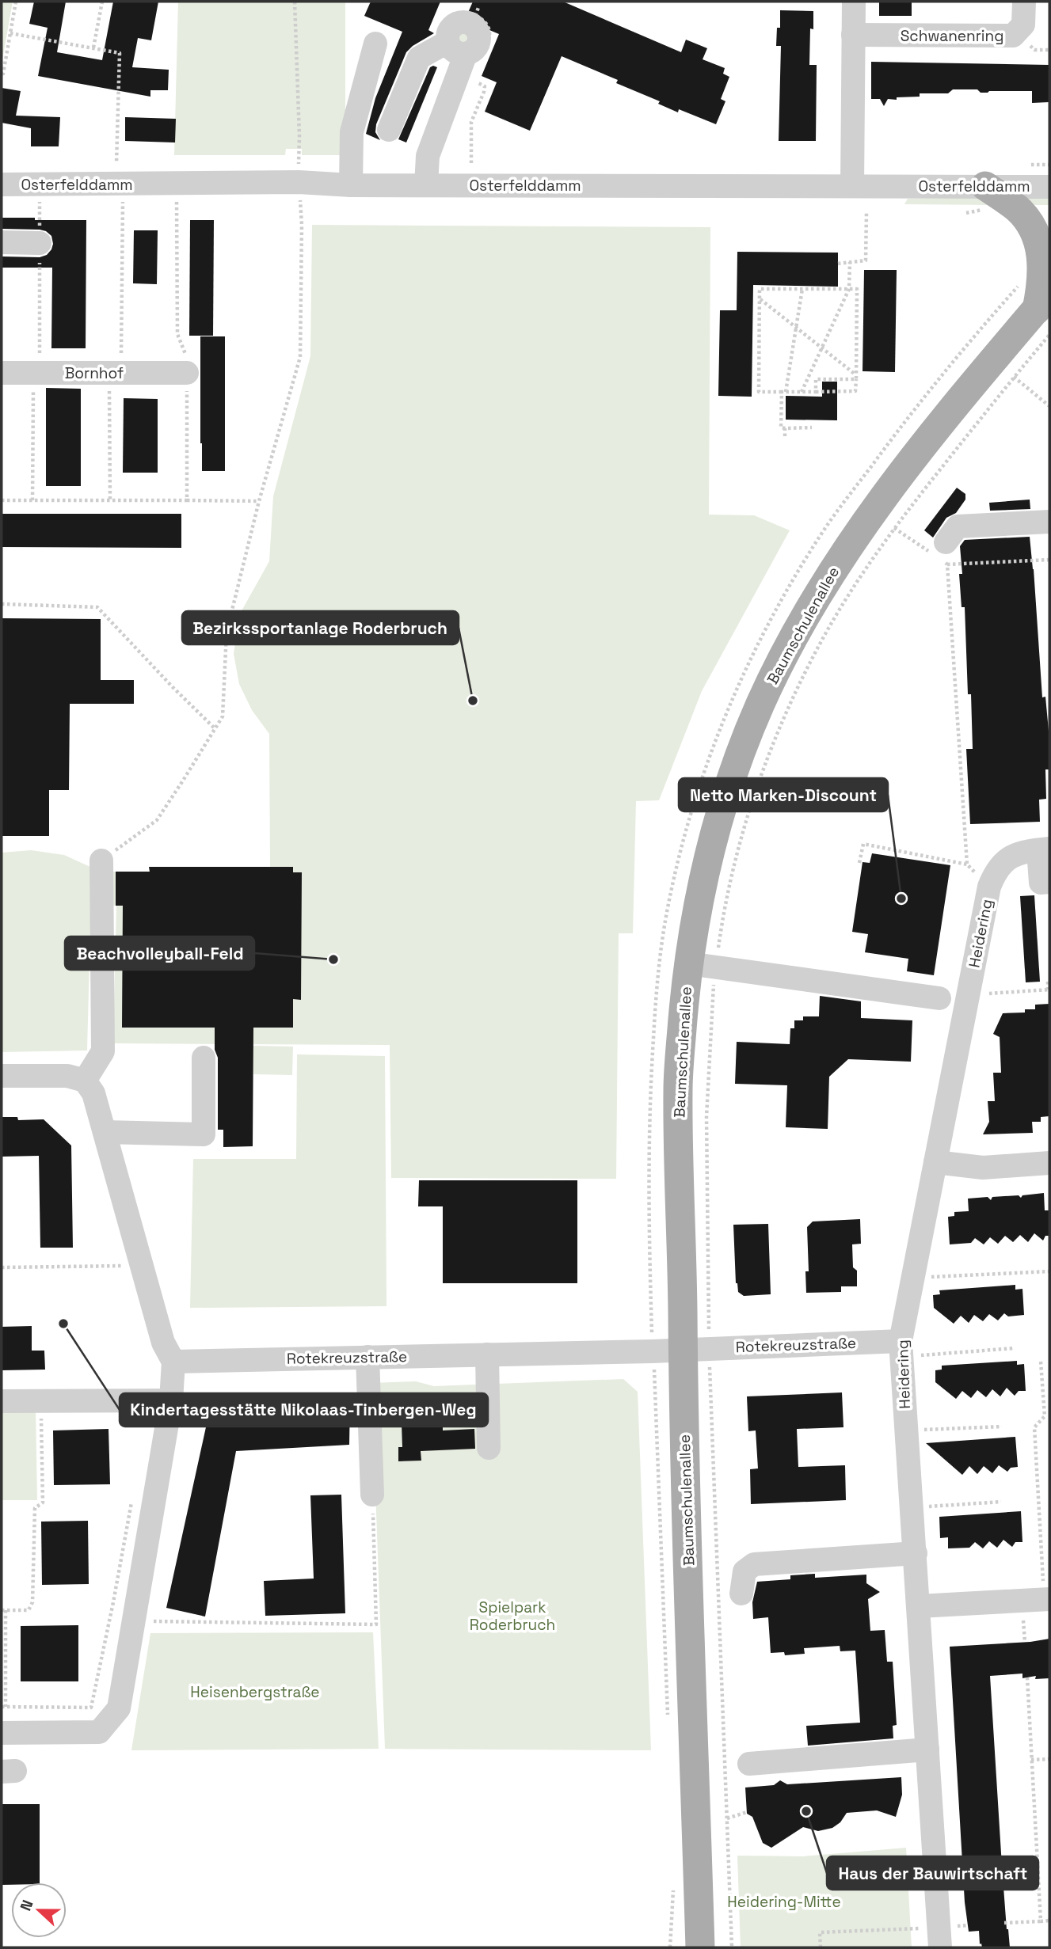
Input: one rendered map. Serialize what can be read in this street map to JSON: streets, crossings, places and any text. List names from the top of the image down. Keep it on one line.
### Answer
{"streets":{"main road":["Baumschulenallee"],"street":["Schwanenring","Osterfelddamm","Bornhof","Heidering","Rotekreuzstraße"]},"crossings":[["Baumschulenallee","Rotekreuzstraße"],["Heidering","Rotekreuzstraße"]],"parks":["Spielpark Roderbruch","Heisenbergstraße","Heidering-Mitte"],"places":["Bezirkssportanlage Roderbruch","Netto Marken-Discount","Beachvolleyball-Feld","Kindertagesstätte Nikolaas-Tinbergen-Weg","Haus der Bauwirtschaft"],"north":"left"}
